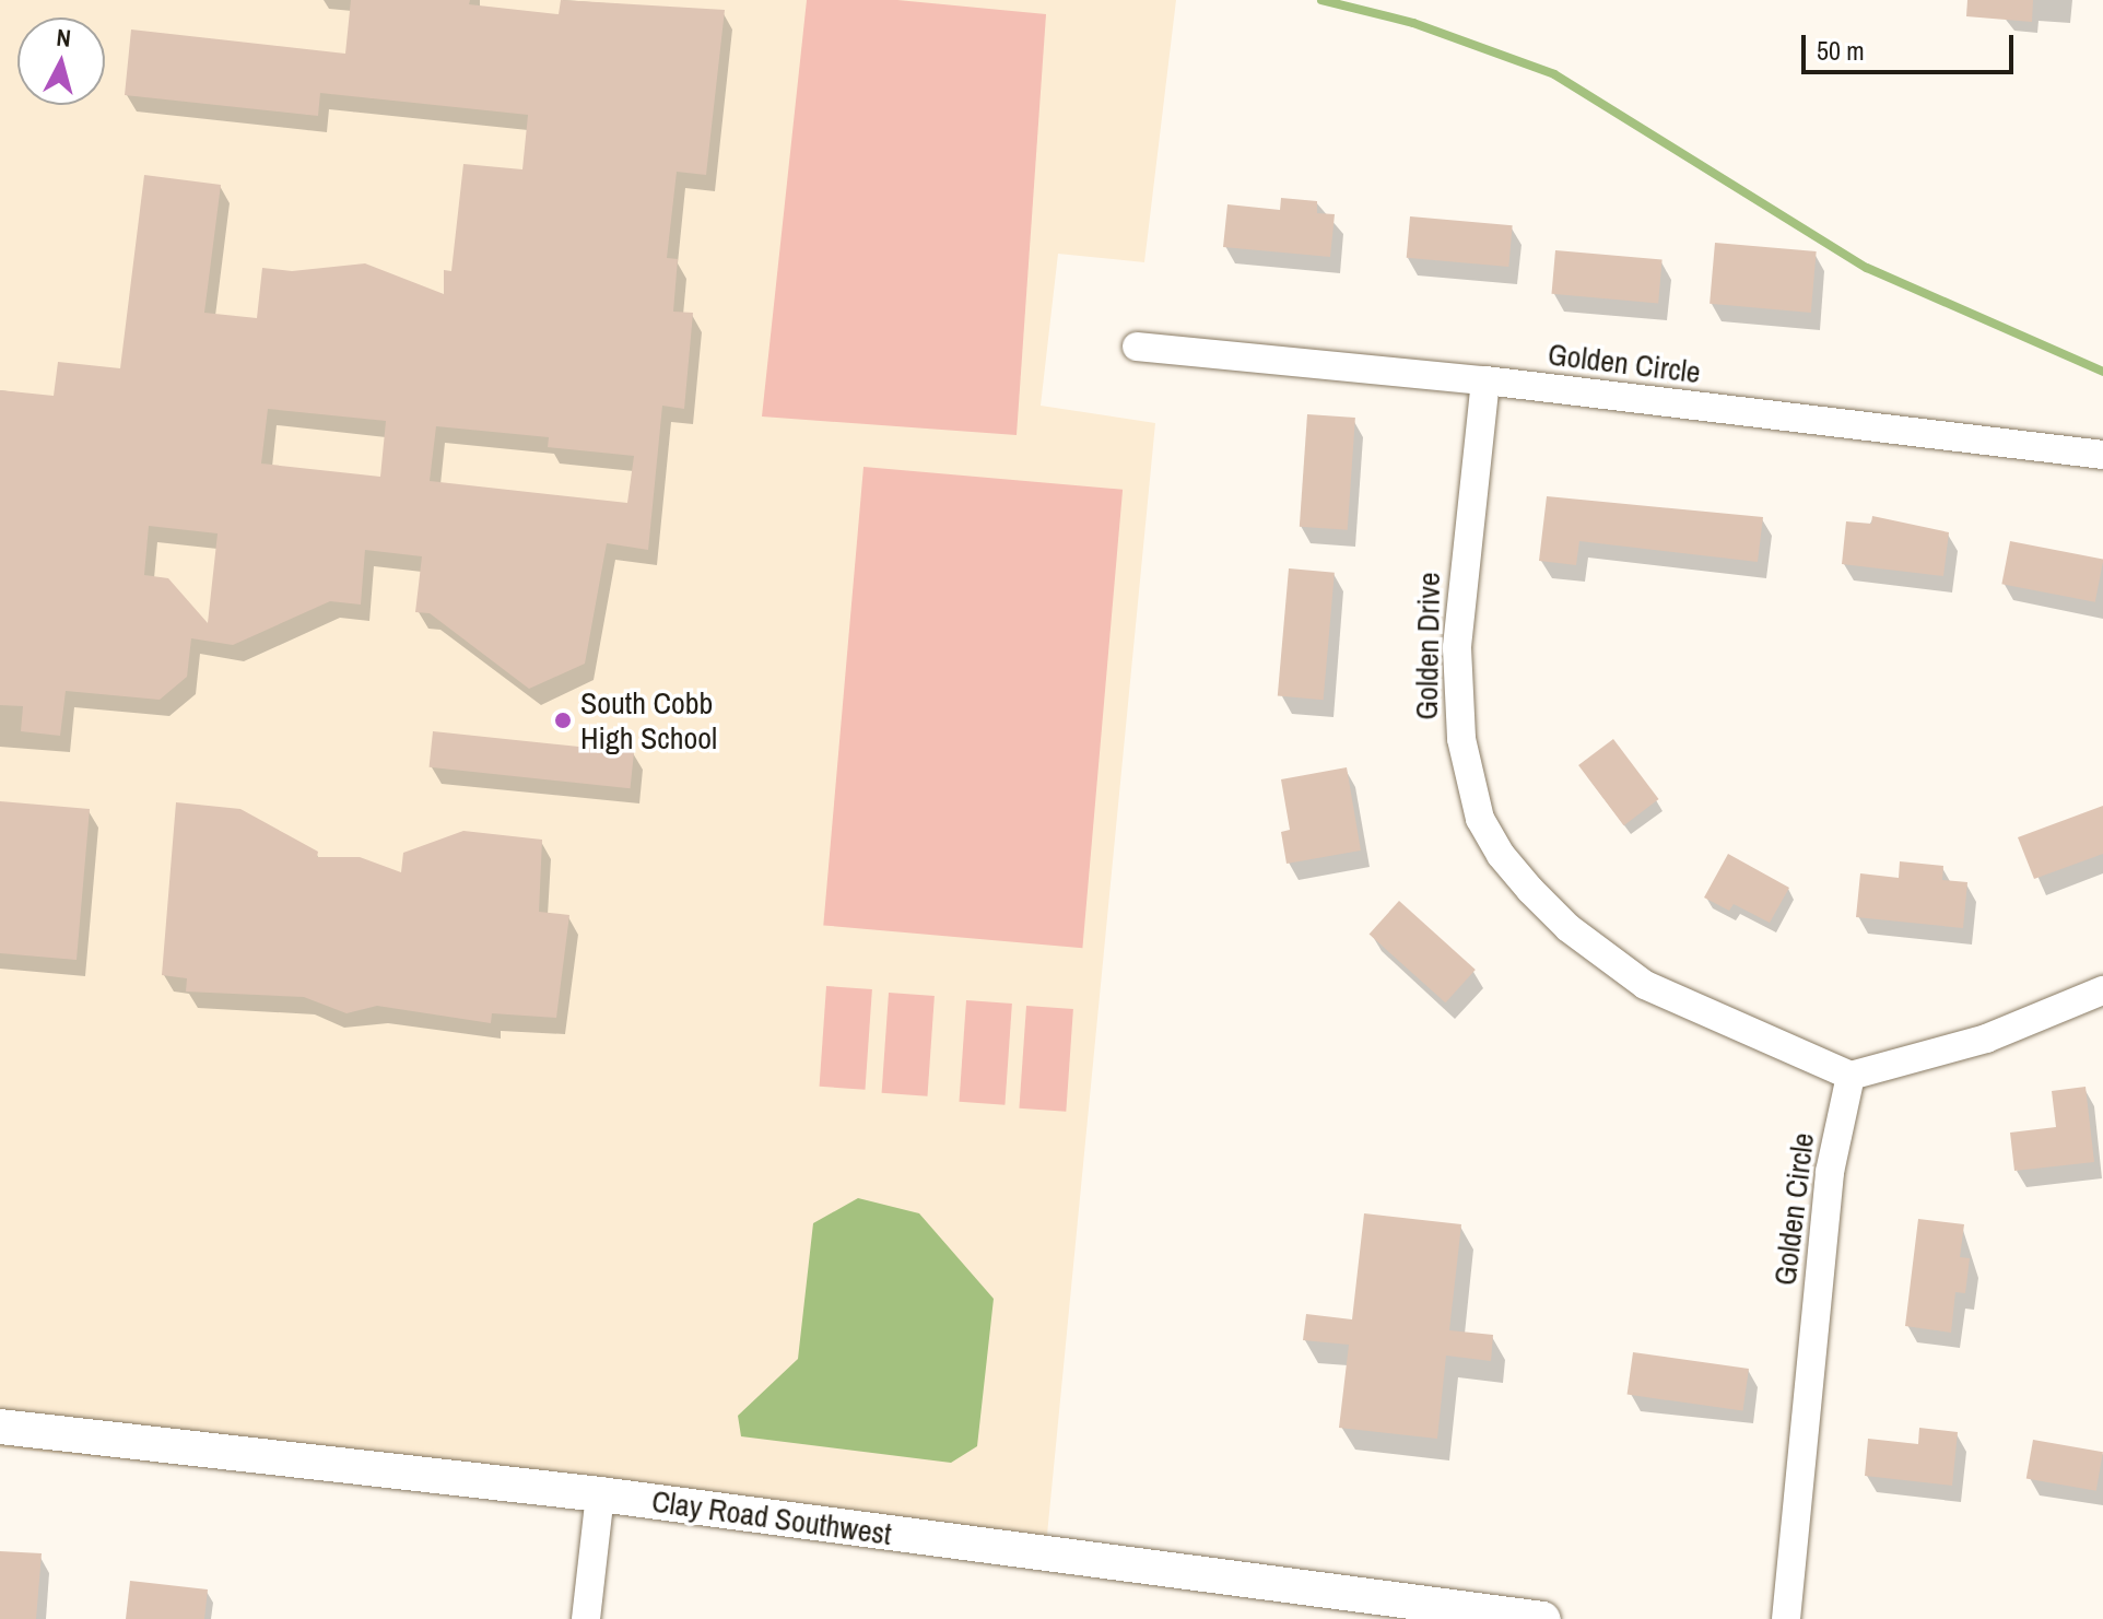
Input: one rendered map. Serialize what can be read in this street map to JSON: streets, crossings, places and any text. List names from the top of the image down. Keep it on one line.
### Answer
{"streets":{"street":["Golden Circle","Golden Drive","Clay Road Southwest"]},"crossings":[["Golden Circle","Golden Drive"]],"places":["South Cobb High School"],"scale_bar":"50 m","north":"top"}
